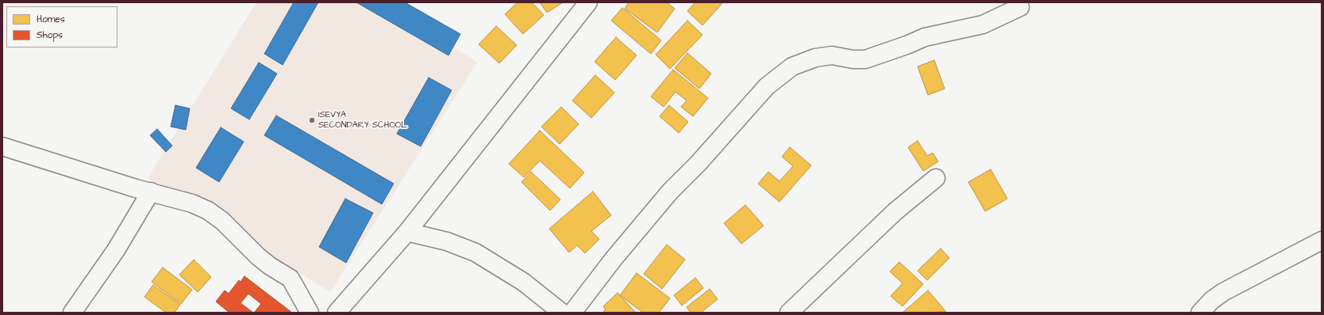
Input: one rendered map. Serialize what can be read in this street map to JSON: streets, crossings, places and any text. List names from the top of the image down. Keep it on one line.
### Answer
{"places":["ISEVYA SECONDARY SCHOOL"],"legend":["Homes","Shops"]}
